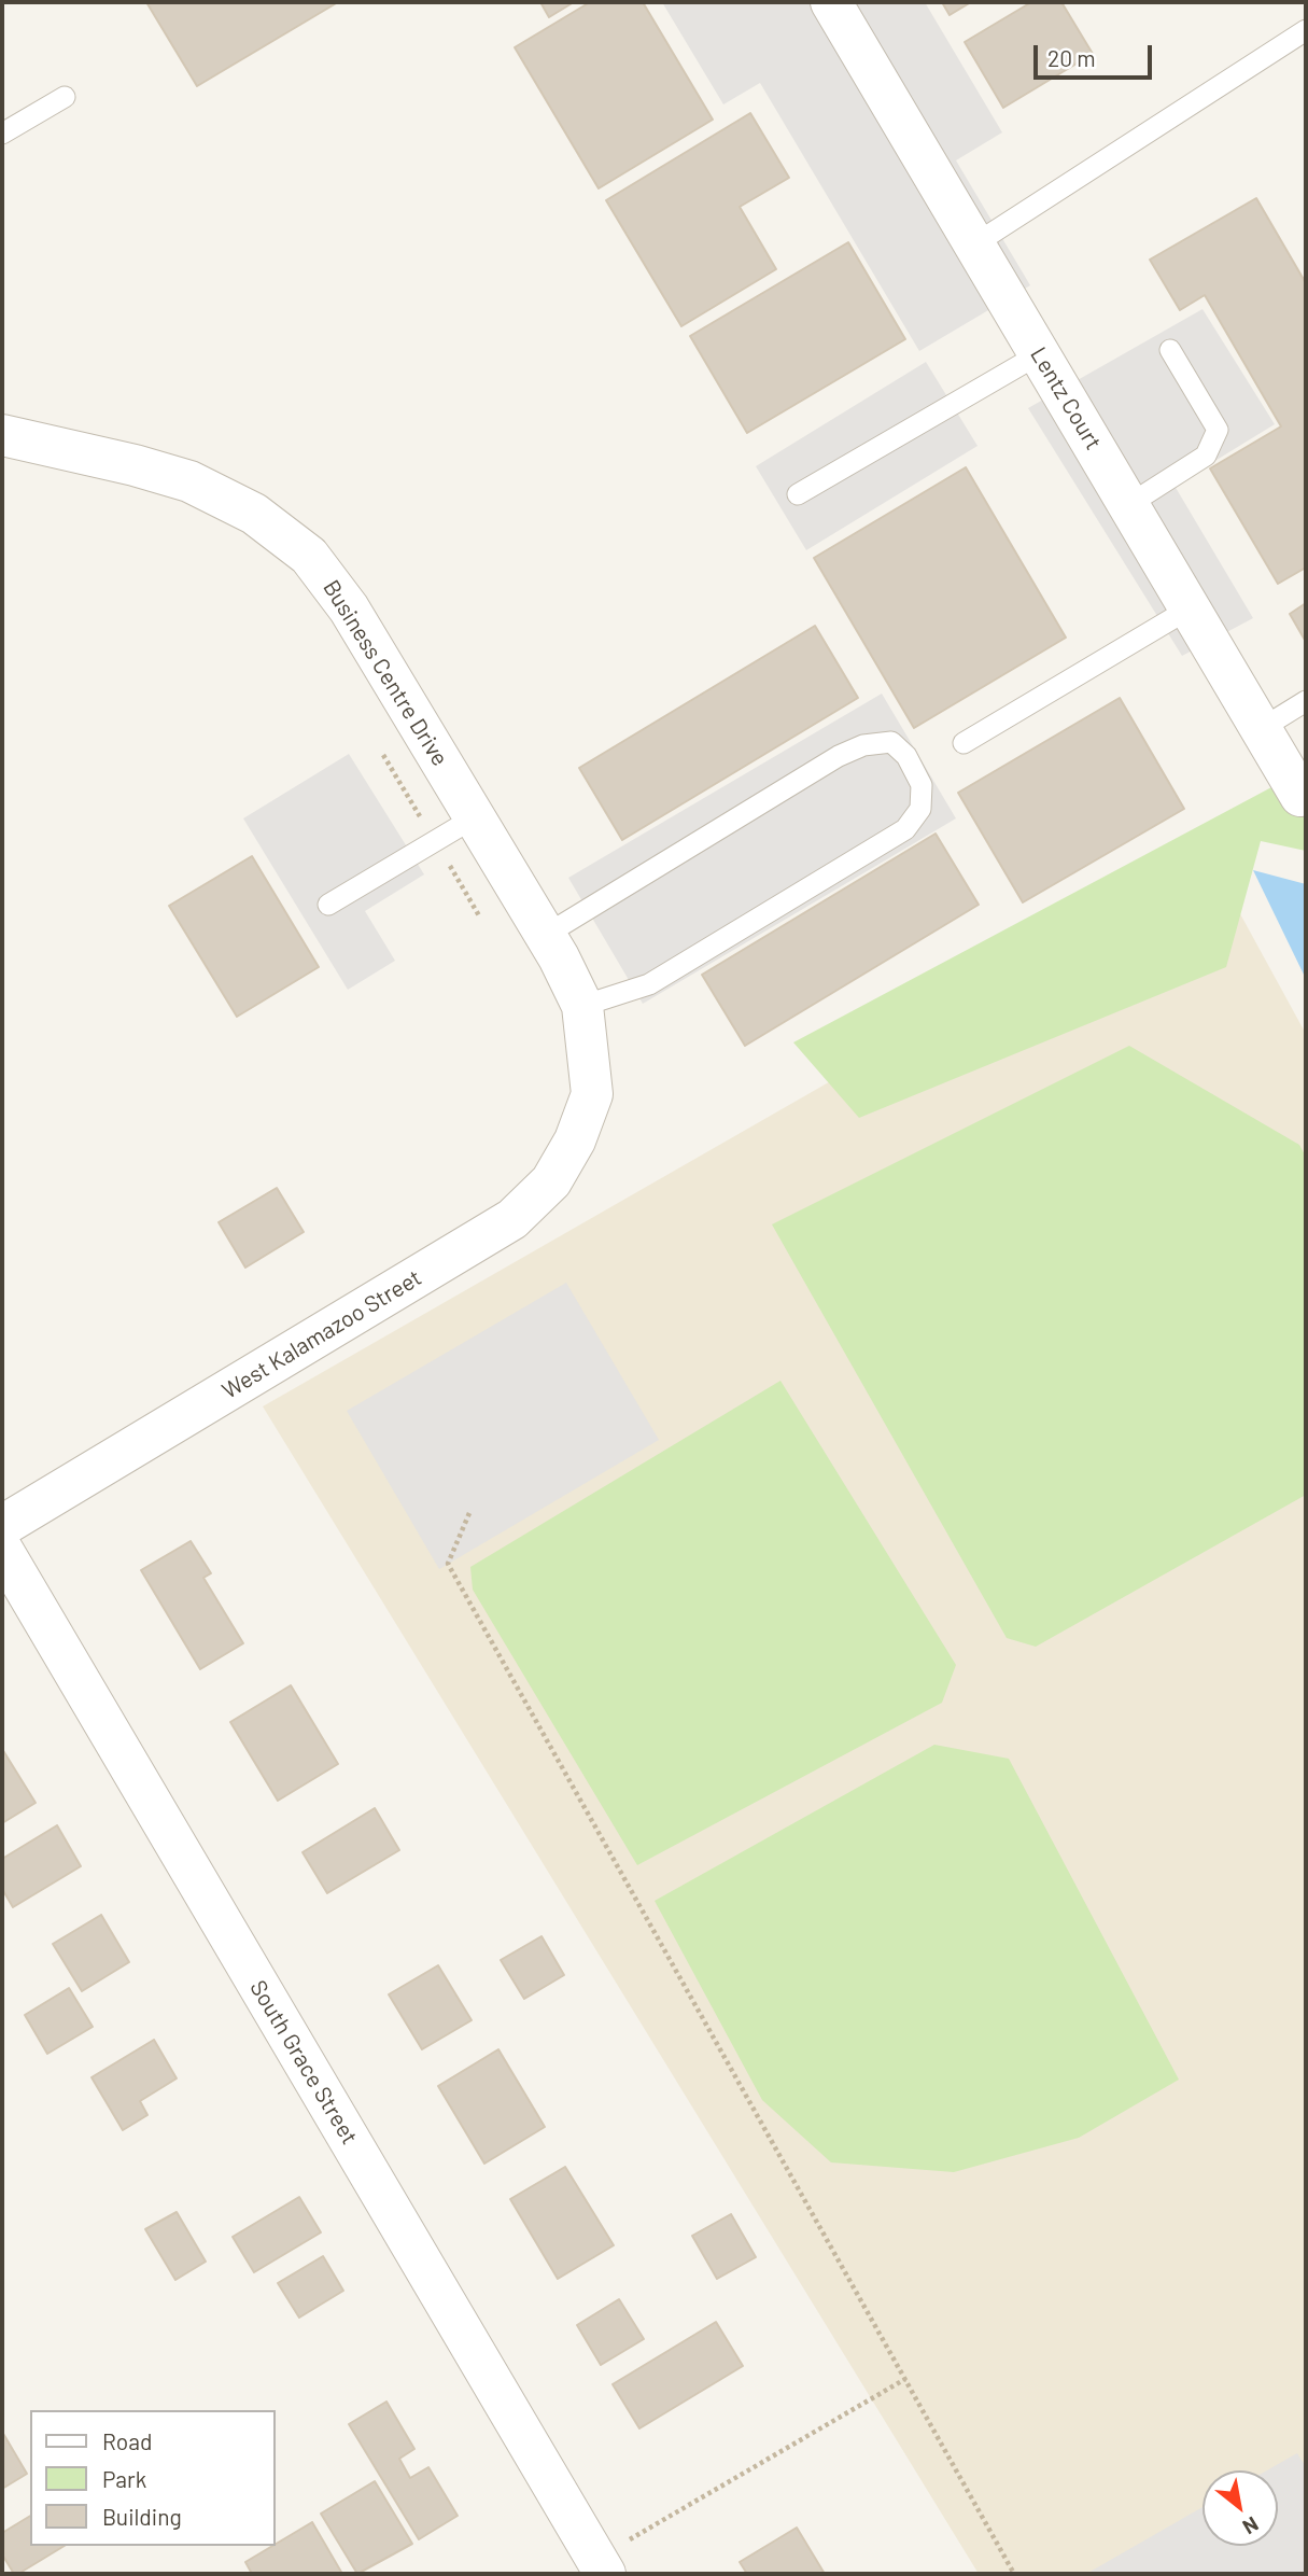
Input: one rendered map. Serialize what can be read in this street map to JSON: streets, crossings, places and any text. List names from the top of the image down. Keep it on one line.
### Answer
{"streets":{"street":["Lentz Court","Business Centre Drive","West Kalamazoo Street","South Grace Street"]},"crossings":[["Business Centre Drive","West Kalamazoo Street"]],"legend":["Road","Park","Building"],"scale_bar":"20 m","north":"bottom right"}
